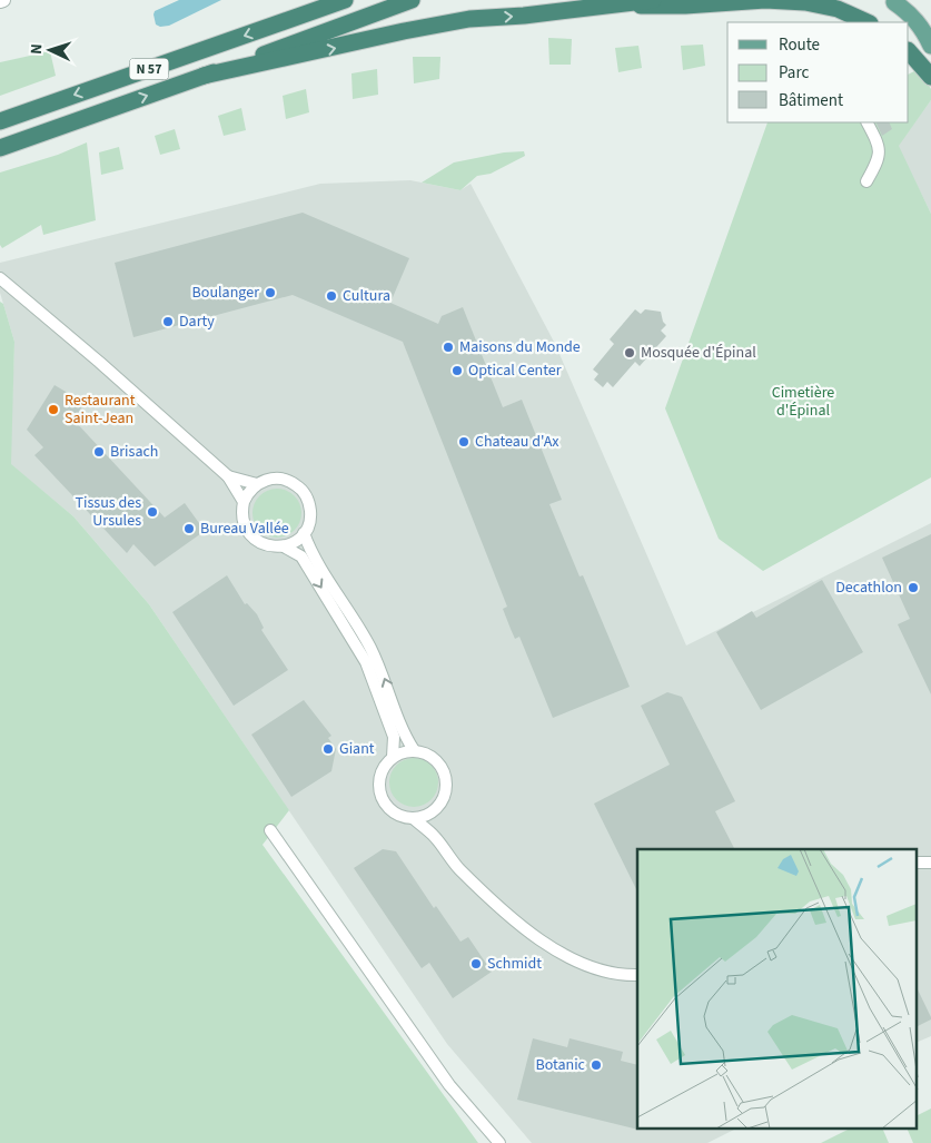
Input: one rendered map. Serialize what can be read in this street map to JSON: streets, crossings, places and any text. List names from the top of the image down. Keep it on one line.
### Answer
{"streets":{"highway":["N 57"]},"parks":["Cimetière d'Épinal"],"places":["Boulanger","Cultura","Darty","Maisons du Monde","Mosquée d'Épinal","Optical Center","Restaurant Saint-Jean","Chateau d'Ax","Brisach","Tissus des Ursules","Bureau Vallée","Decathlon","Giant","Schmidt","Botanic"],"legend":["Route","Parc","Bâtiment"],"north":"left"}
